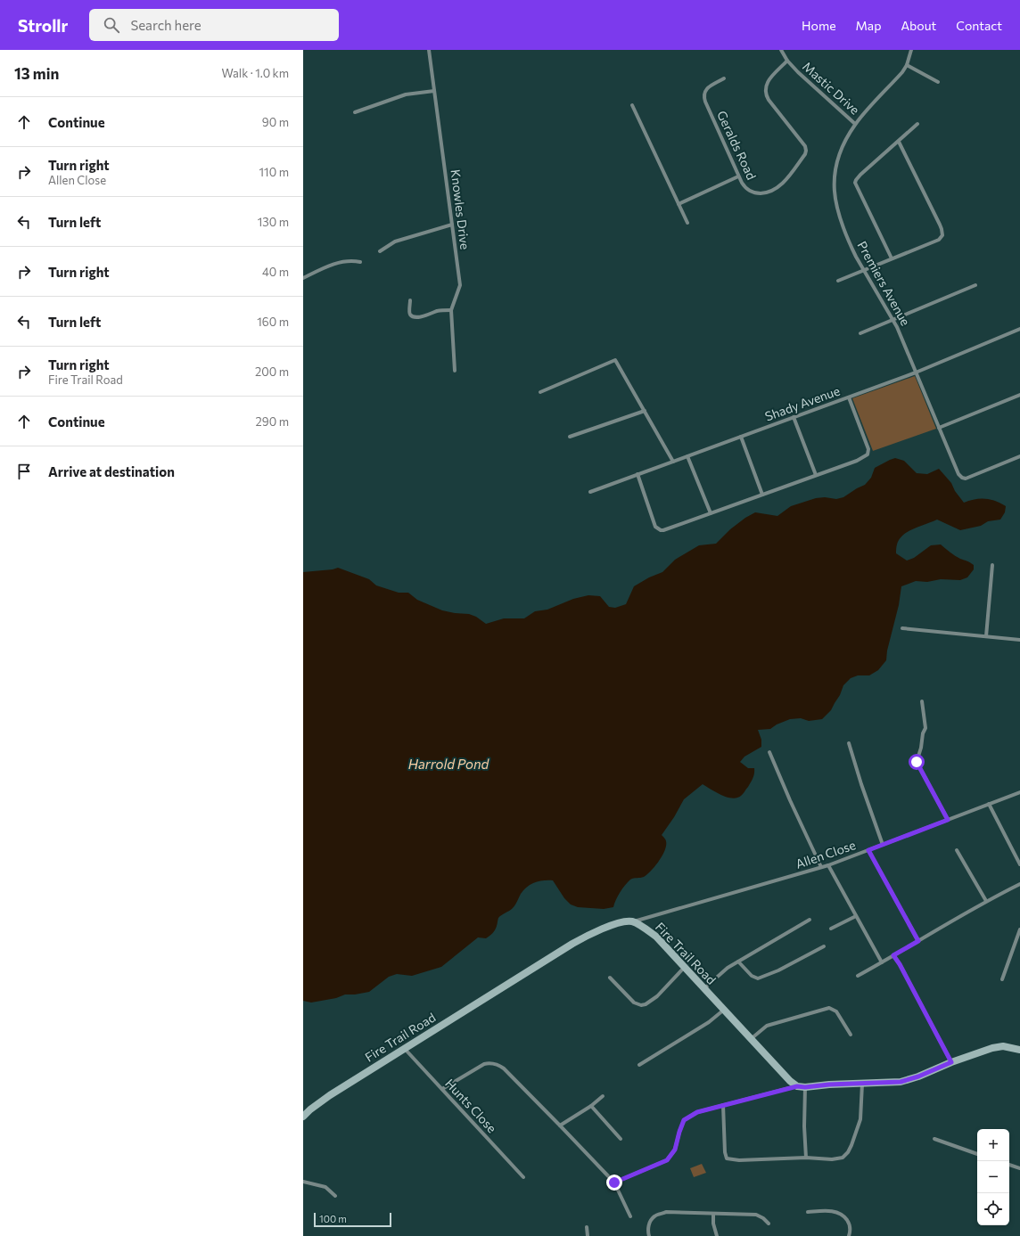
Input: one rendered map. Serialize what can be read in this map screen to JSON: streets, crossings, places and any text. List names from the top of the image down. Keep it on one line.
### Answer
{"streets":{"street":["Mastic Drive","Geralds Road","Knowles Drive","Premiers Avenue","Shady Avenue","Allen Close","Fire Trail Road","Hunts Close"]},"crossings":[["Mastic Drive","Geralds Road"],["Mastic Drive","Premiers Avenue"],["Premiers Avenue","Shady Avenue"],["Allen Close","Fire Trail Road"],["Fire Trail Road","Hunts Close"]],"water":["Harrold Pond"],"scale_bar":"100 m","page":{"header":"Strollr","search":"Search here","nav":["Home","Map","About","Contact"],"heading":["13 min","Walk · 1.0 km"],"list":[["Continue","90 m"],["Turn right","Allen Close","110 m"],["Turn left","130 m"],["Turn right","40 m"],["Turn left","160 m"],["Turn right","Fire Trail Road","200 m"],["Continue","290 m"],"Arrive at destination"],"map_buttons":["+","−"],"scale":"100 m"}}
